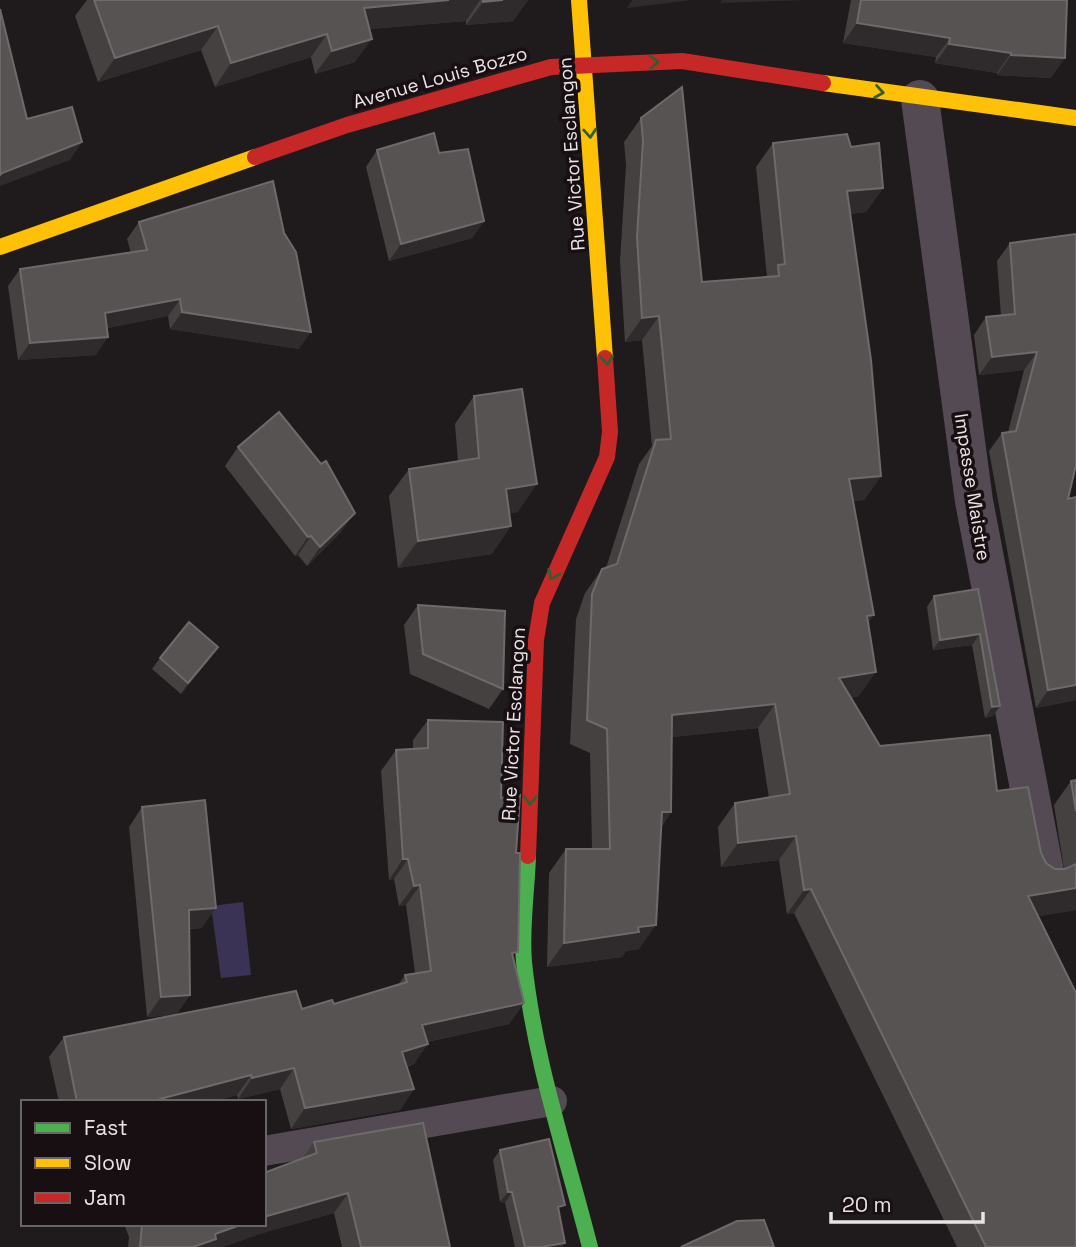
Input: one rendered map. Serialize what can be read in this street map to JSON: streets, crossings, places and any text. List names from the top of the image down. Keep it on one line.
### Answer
{"streets":{"main road":["Avenue Louis Bozzo","Rue Victor Esclangon"],"street":["Impasse Maistre"]},"crossings":[["Avenue Louis Bozzo","Rue Victor Esclangon"],["Avenue Louis Bozzo","Impasse Maistre"]],"one_way":["Rue Victor Esclangon"],"legend":["Fast","Slow","Jam"],"scale_bar":"20 m"}
